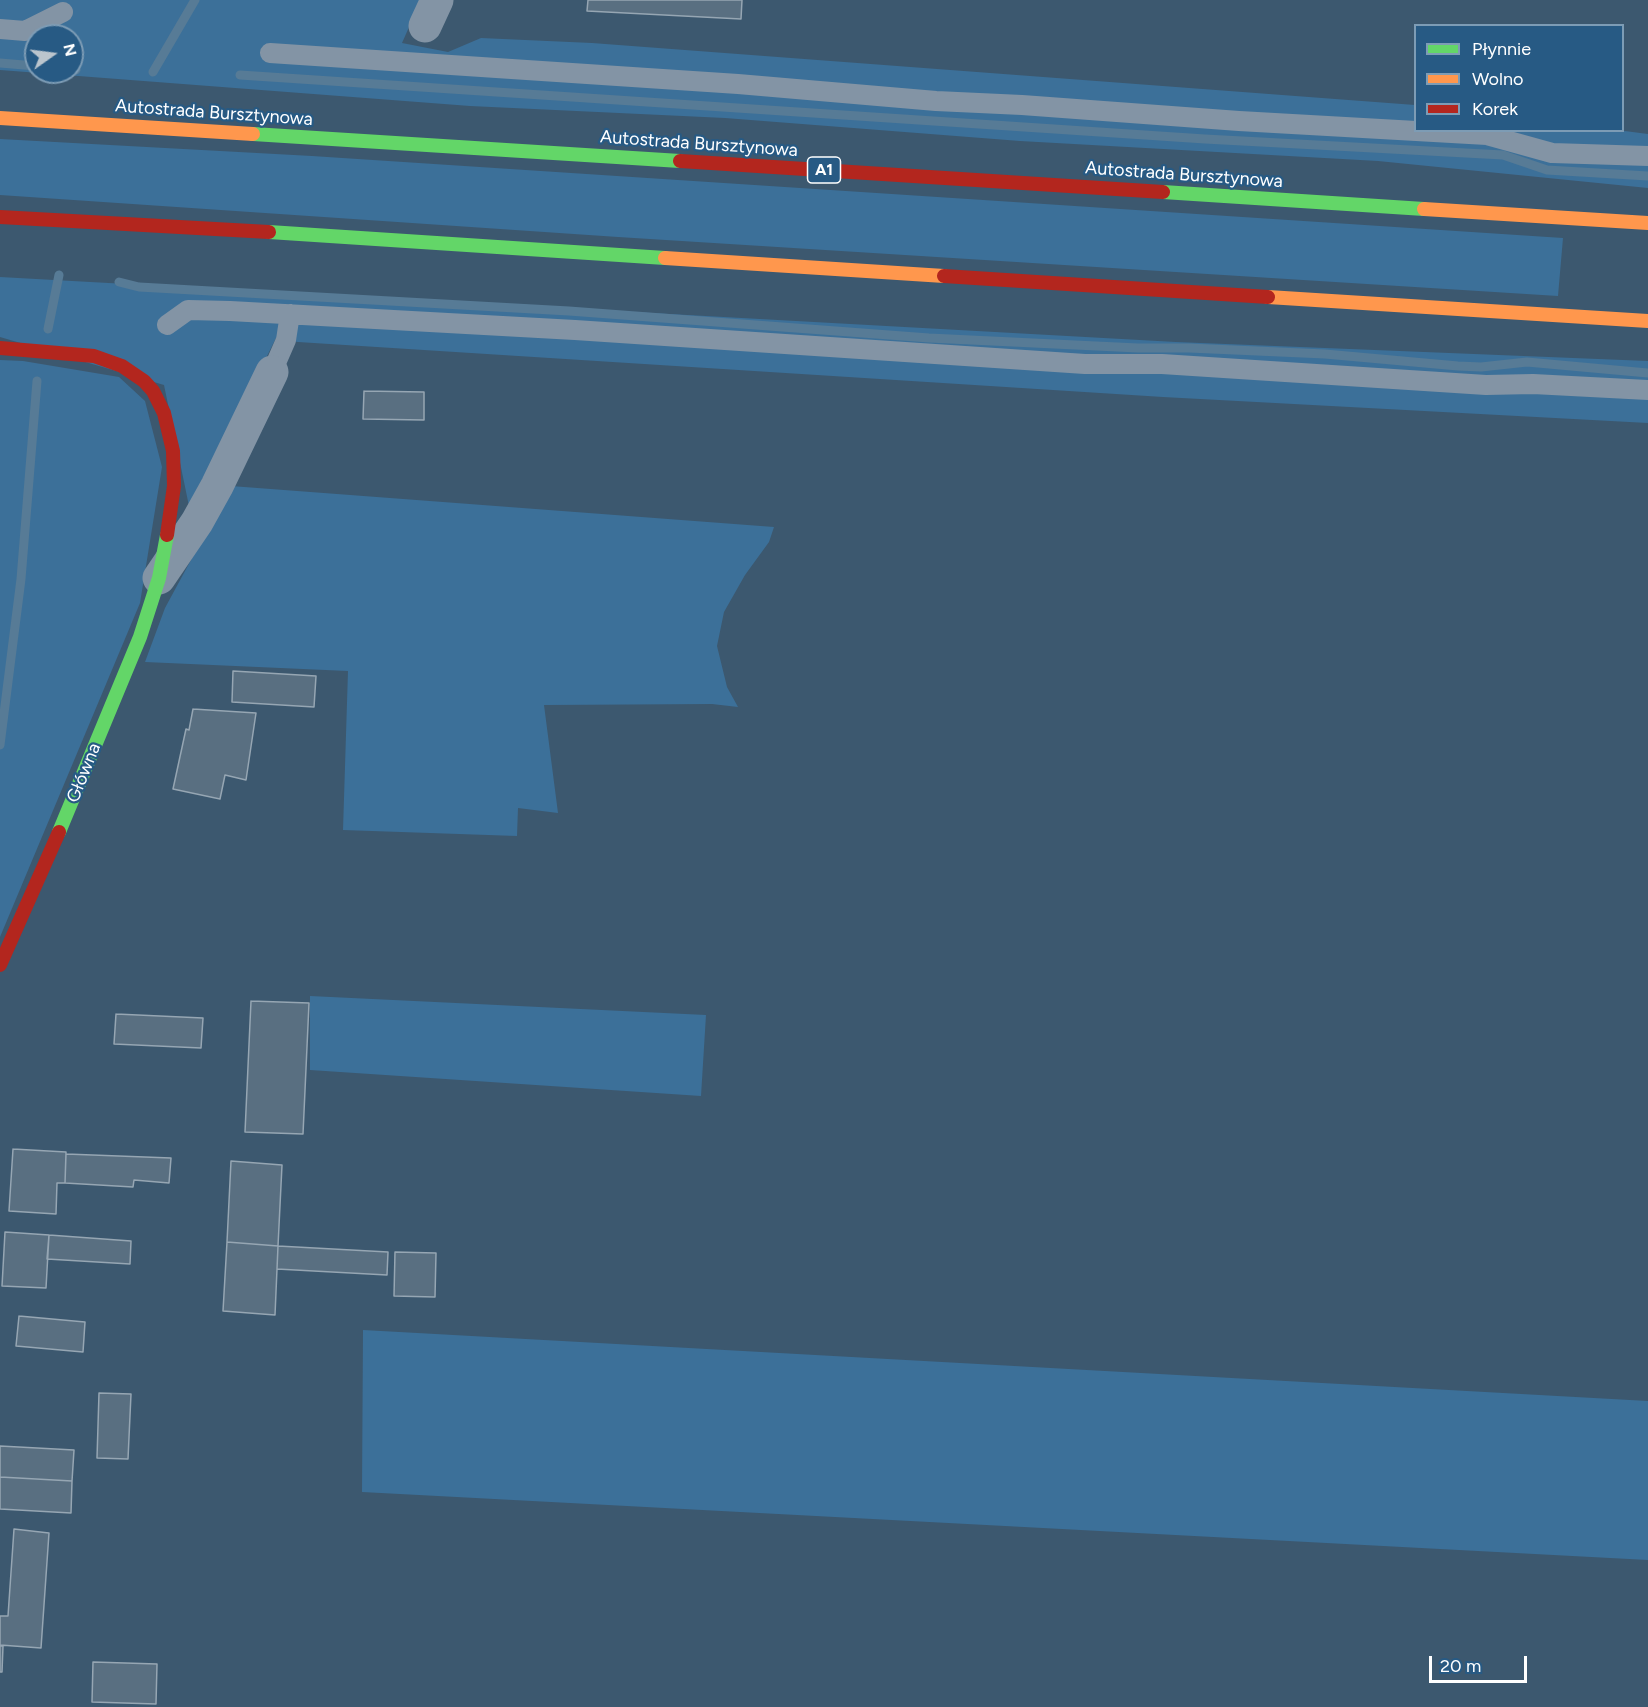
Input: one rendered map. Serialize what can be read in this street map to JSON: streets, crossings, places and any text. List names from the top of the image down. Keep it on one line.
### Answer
{"streets":{"main road":["Autostrada Bursztynowa","A1","Główna"]},"legend":["Płynnie","Wolno","Korek"],"scale_bar":"20 m","north":"right"}
